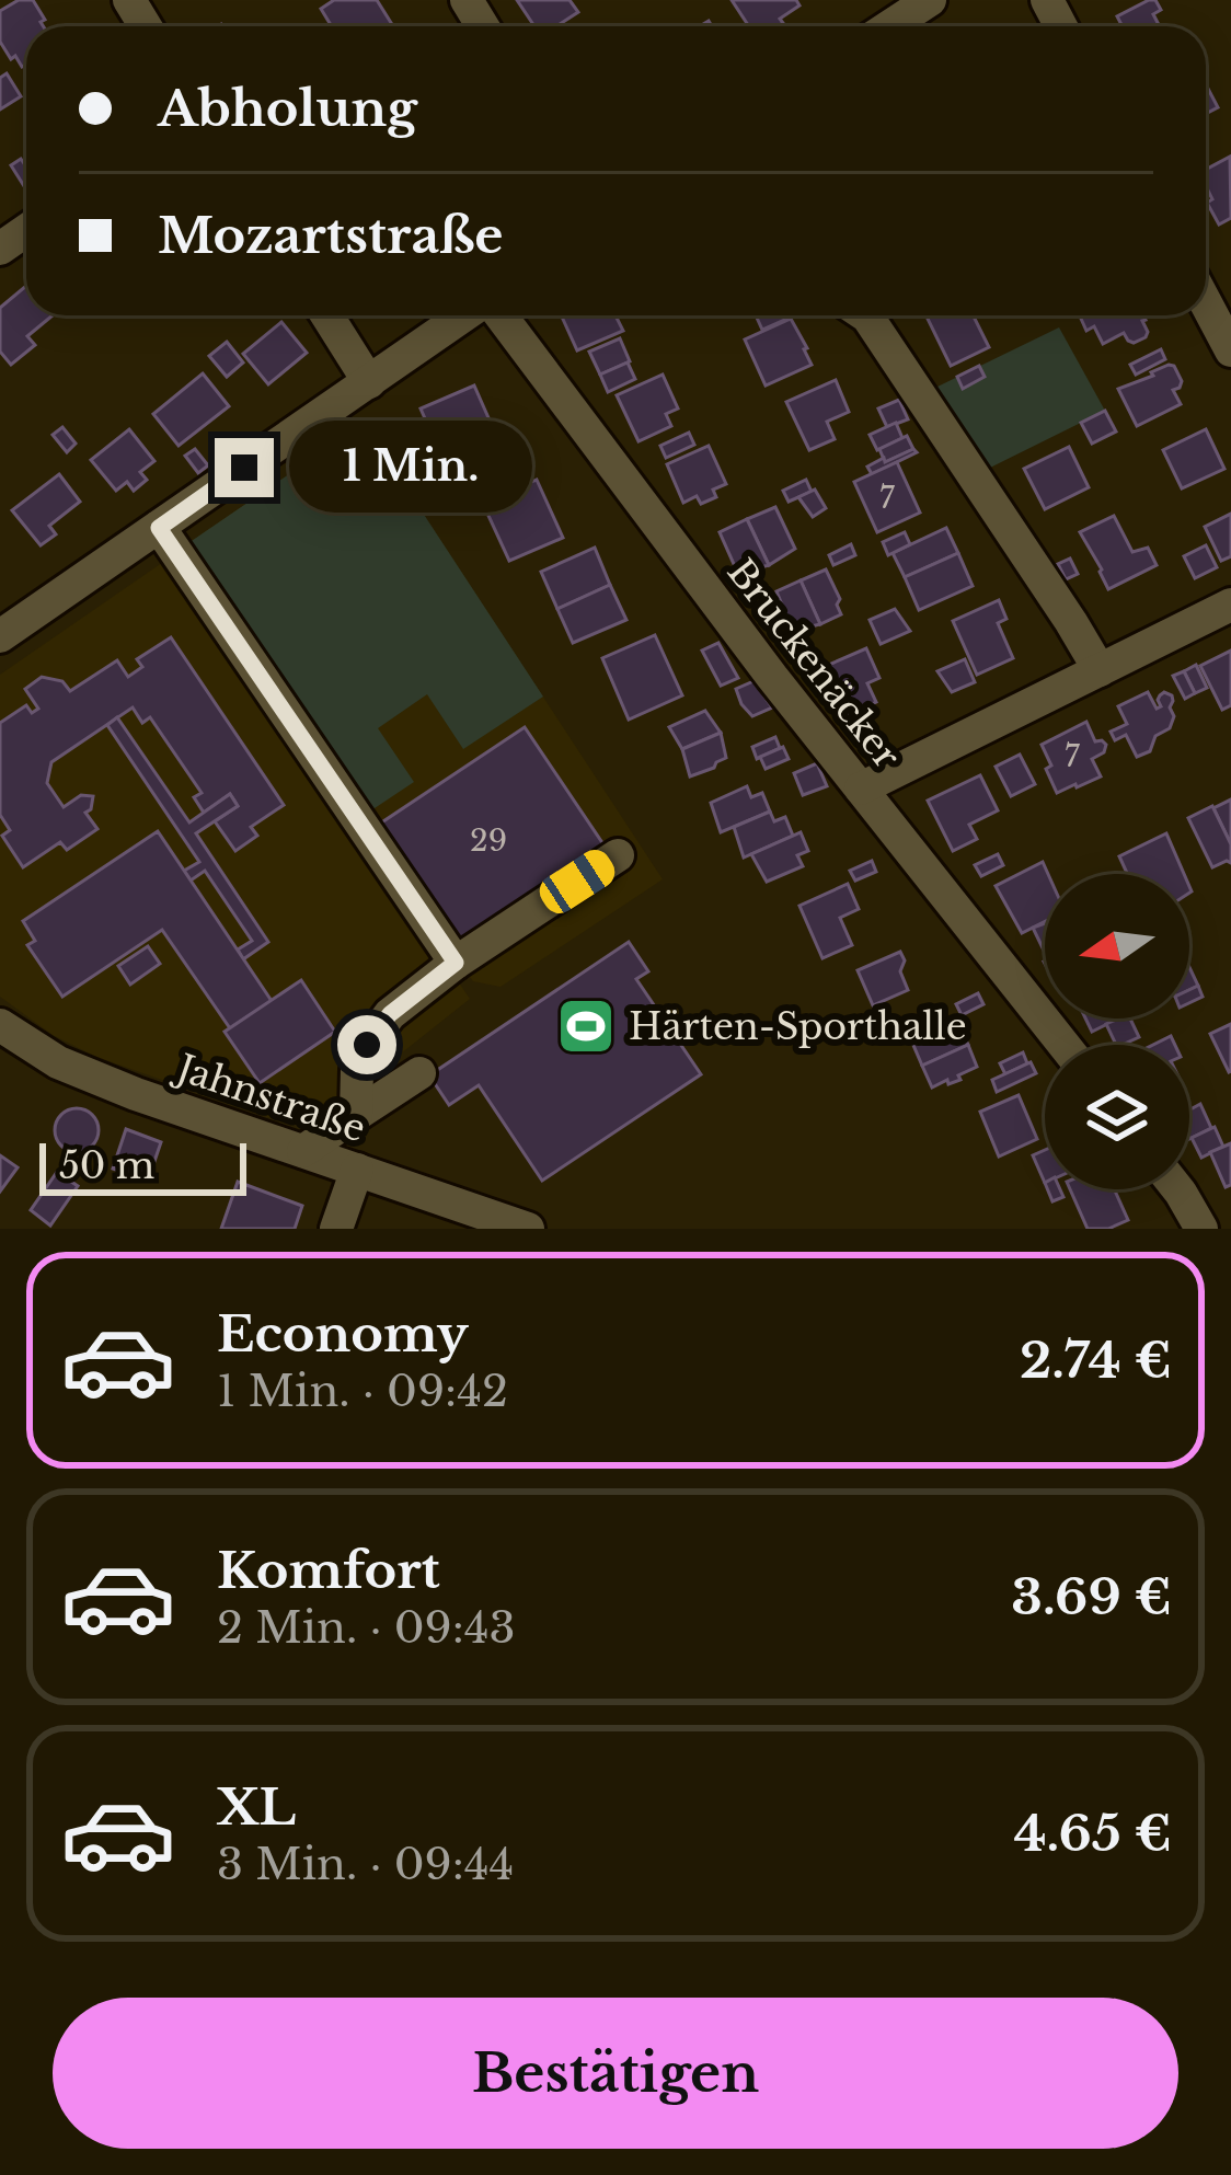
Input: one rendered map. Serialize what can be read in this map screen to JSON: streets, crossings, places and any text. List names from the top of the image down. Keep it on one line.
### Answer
{"streets":{"street":["Bruckenäcker","Jahnstraße"]},"places":{"sports":["Härten-Sporthalle"]},"house_numbers":["7","7","29"],"scale_bar":"50 m","north":"left","page":{"banner":["Abholung","Mozartstraße"],"bubble":"1 Min.","scale":"50 m","list":[{"name":"Economy","note":"1 Min. · 09:42","value":"2.74 €"},{"name":"Komfort","note":"2 Min. · 09:43","value":"3.69 €"},{"name":"XL","note":"3 Min. · 09:44","value":"4.65 €"}],"buttons":"Bestätigen"}}
